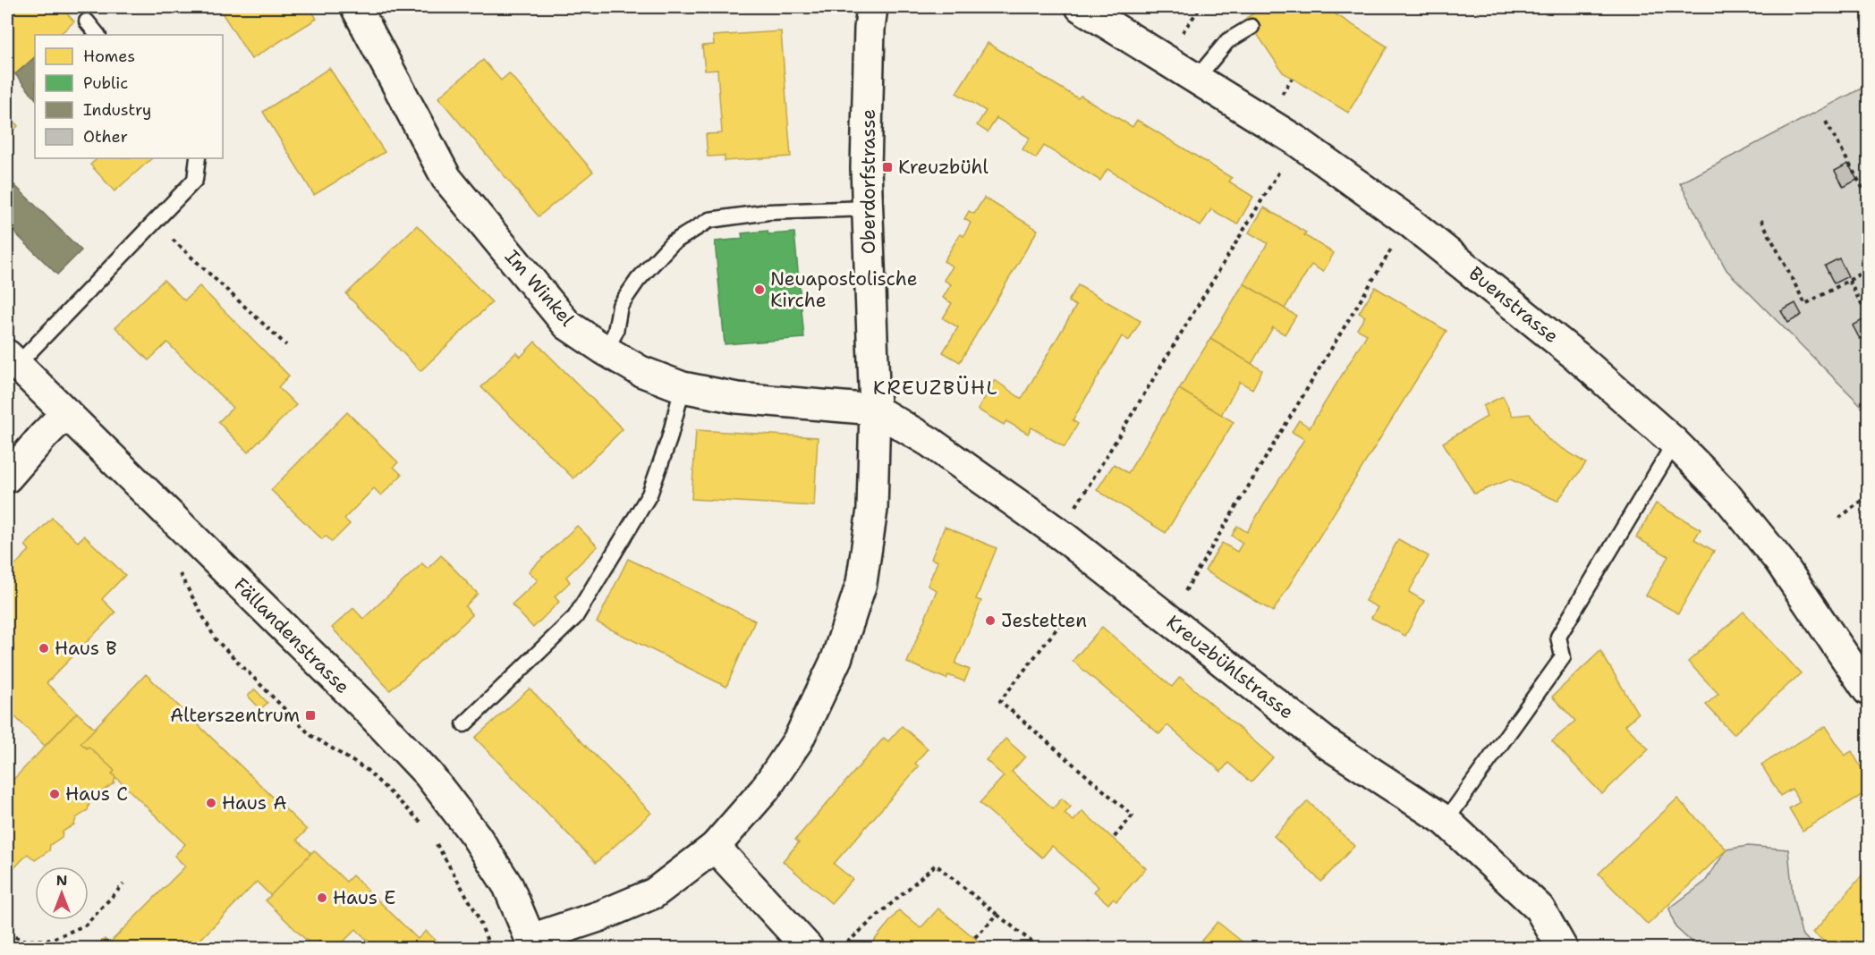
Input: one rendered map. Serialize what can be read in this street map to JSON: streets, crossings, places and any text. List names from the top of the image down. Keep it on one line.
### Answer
{"streets":{"street":["Oberdorfstrasse","Im Winkel","Buenstrasse","Fällandenstrasse","Kreuzbühlstrasse"]},"crossings":[["Oberdorfstrasse","Im Winkel"],["Oberdorfstrasse","Fällandenstrasse"],["Oberdorfstrasse","Kreuzbühlstrasse"],["Im Winkel","Kreuzbühlstrasse"]],"districts":["KREUZBÜHL"],"places":{"transit":["Kreuzbühl","Alterszentrum"],"other":["Neuapostolische Kirche","Jestetten","Haus B","Haus C","Haus A","Haus E"]},"legend":["Homes","Public","Industry","Other"],"north":"top"}
